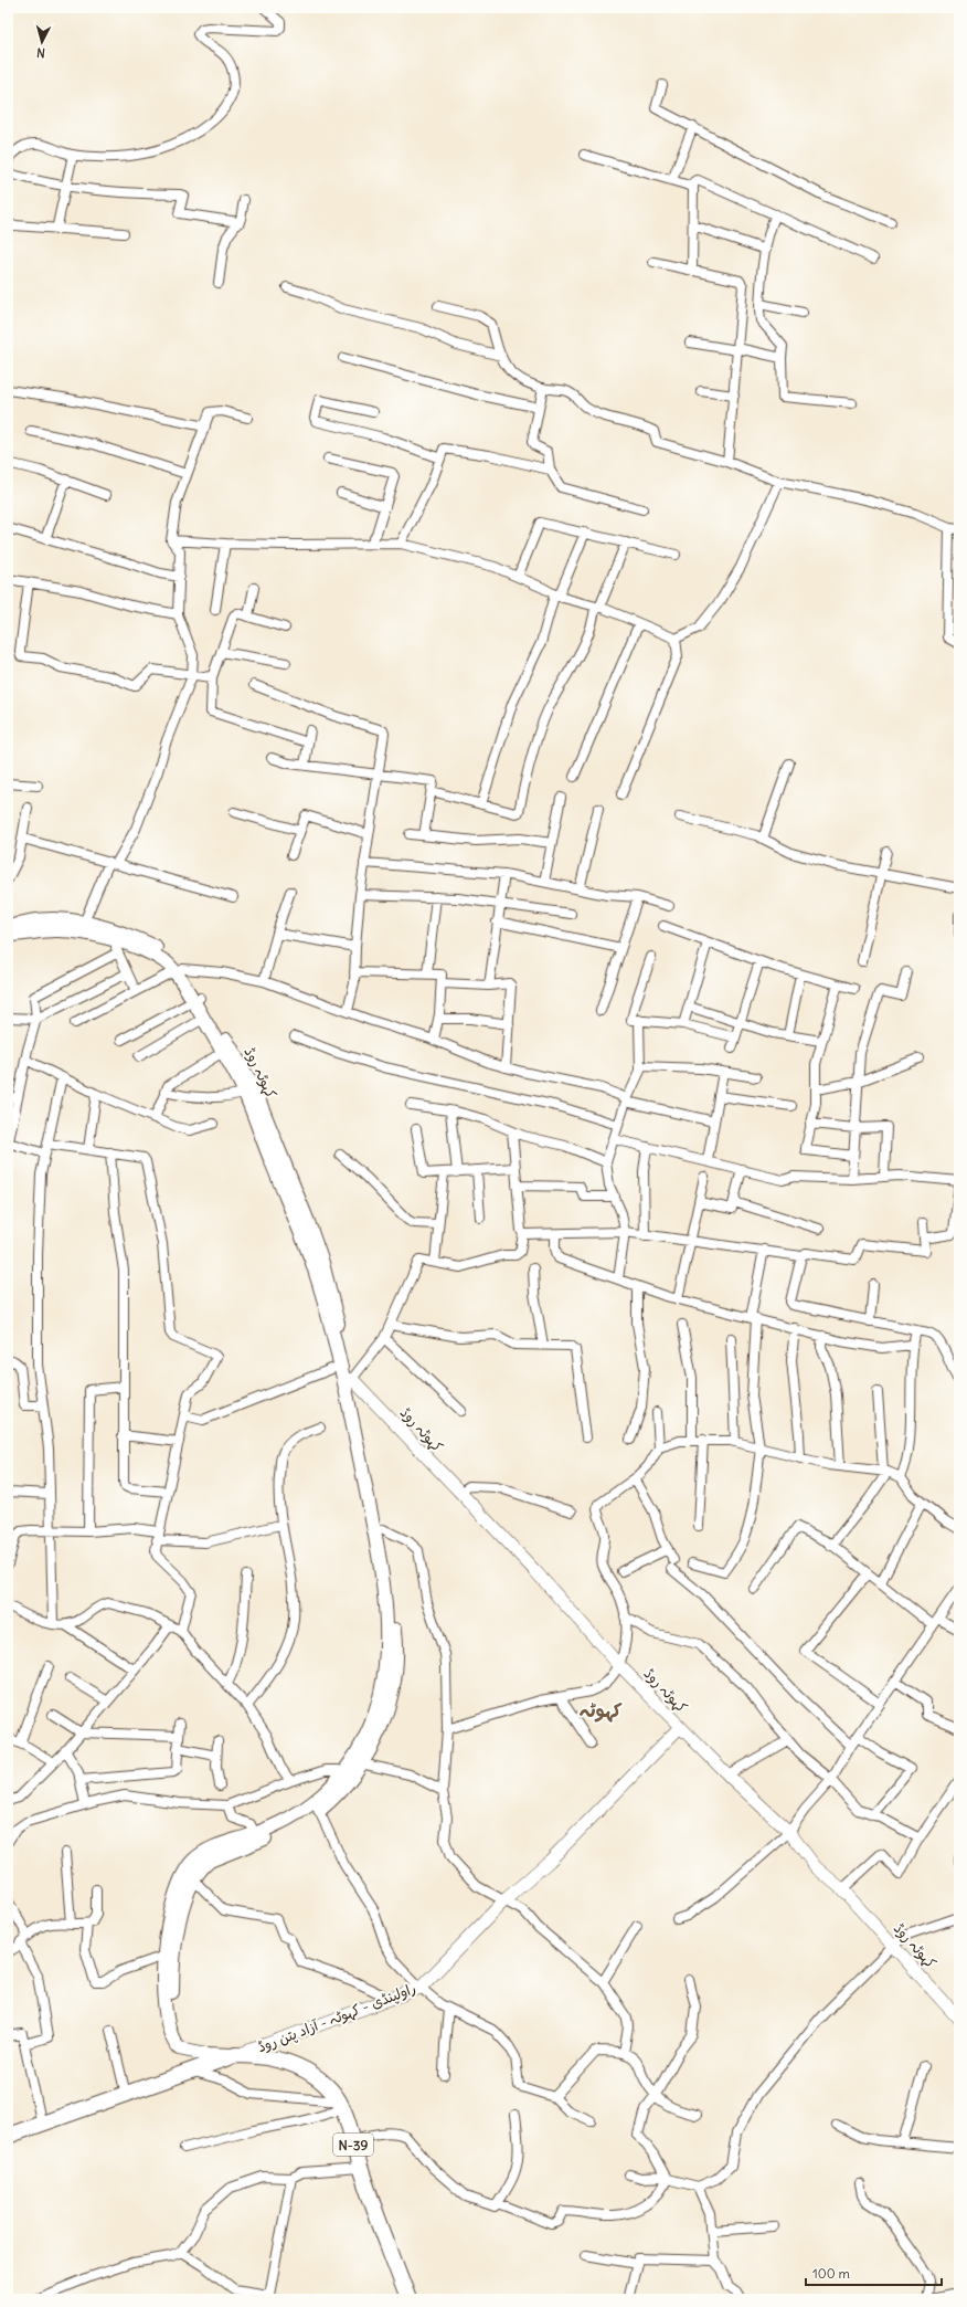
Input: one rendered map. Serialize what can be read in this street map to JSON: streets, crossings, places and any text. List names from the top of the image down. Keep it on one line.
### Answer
{"streets":{"highway":["راولپنڈی - کہوٹہ - آزاد پتن روڈ","N-39"],"main road":["کہوٹہ روڈ"]},"crossings":[["کہوٹہ روڈ","راولپنڈی - کہوٹہ - آزاد پتن روڈ"],["راولپنڈی - کہوٹہ - آزاد پتن روڈ","N-39"]],"districts":["کہوٹہ"],"scale_bar":"100 m","north":"bottom"}
